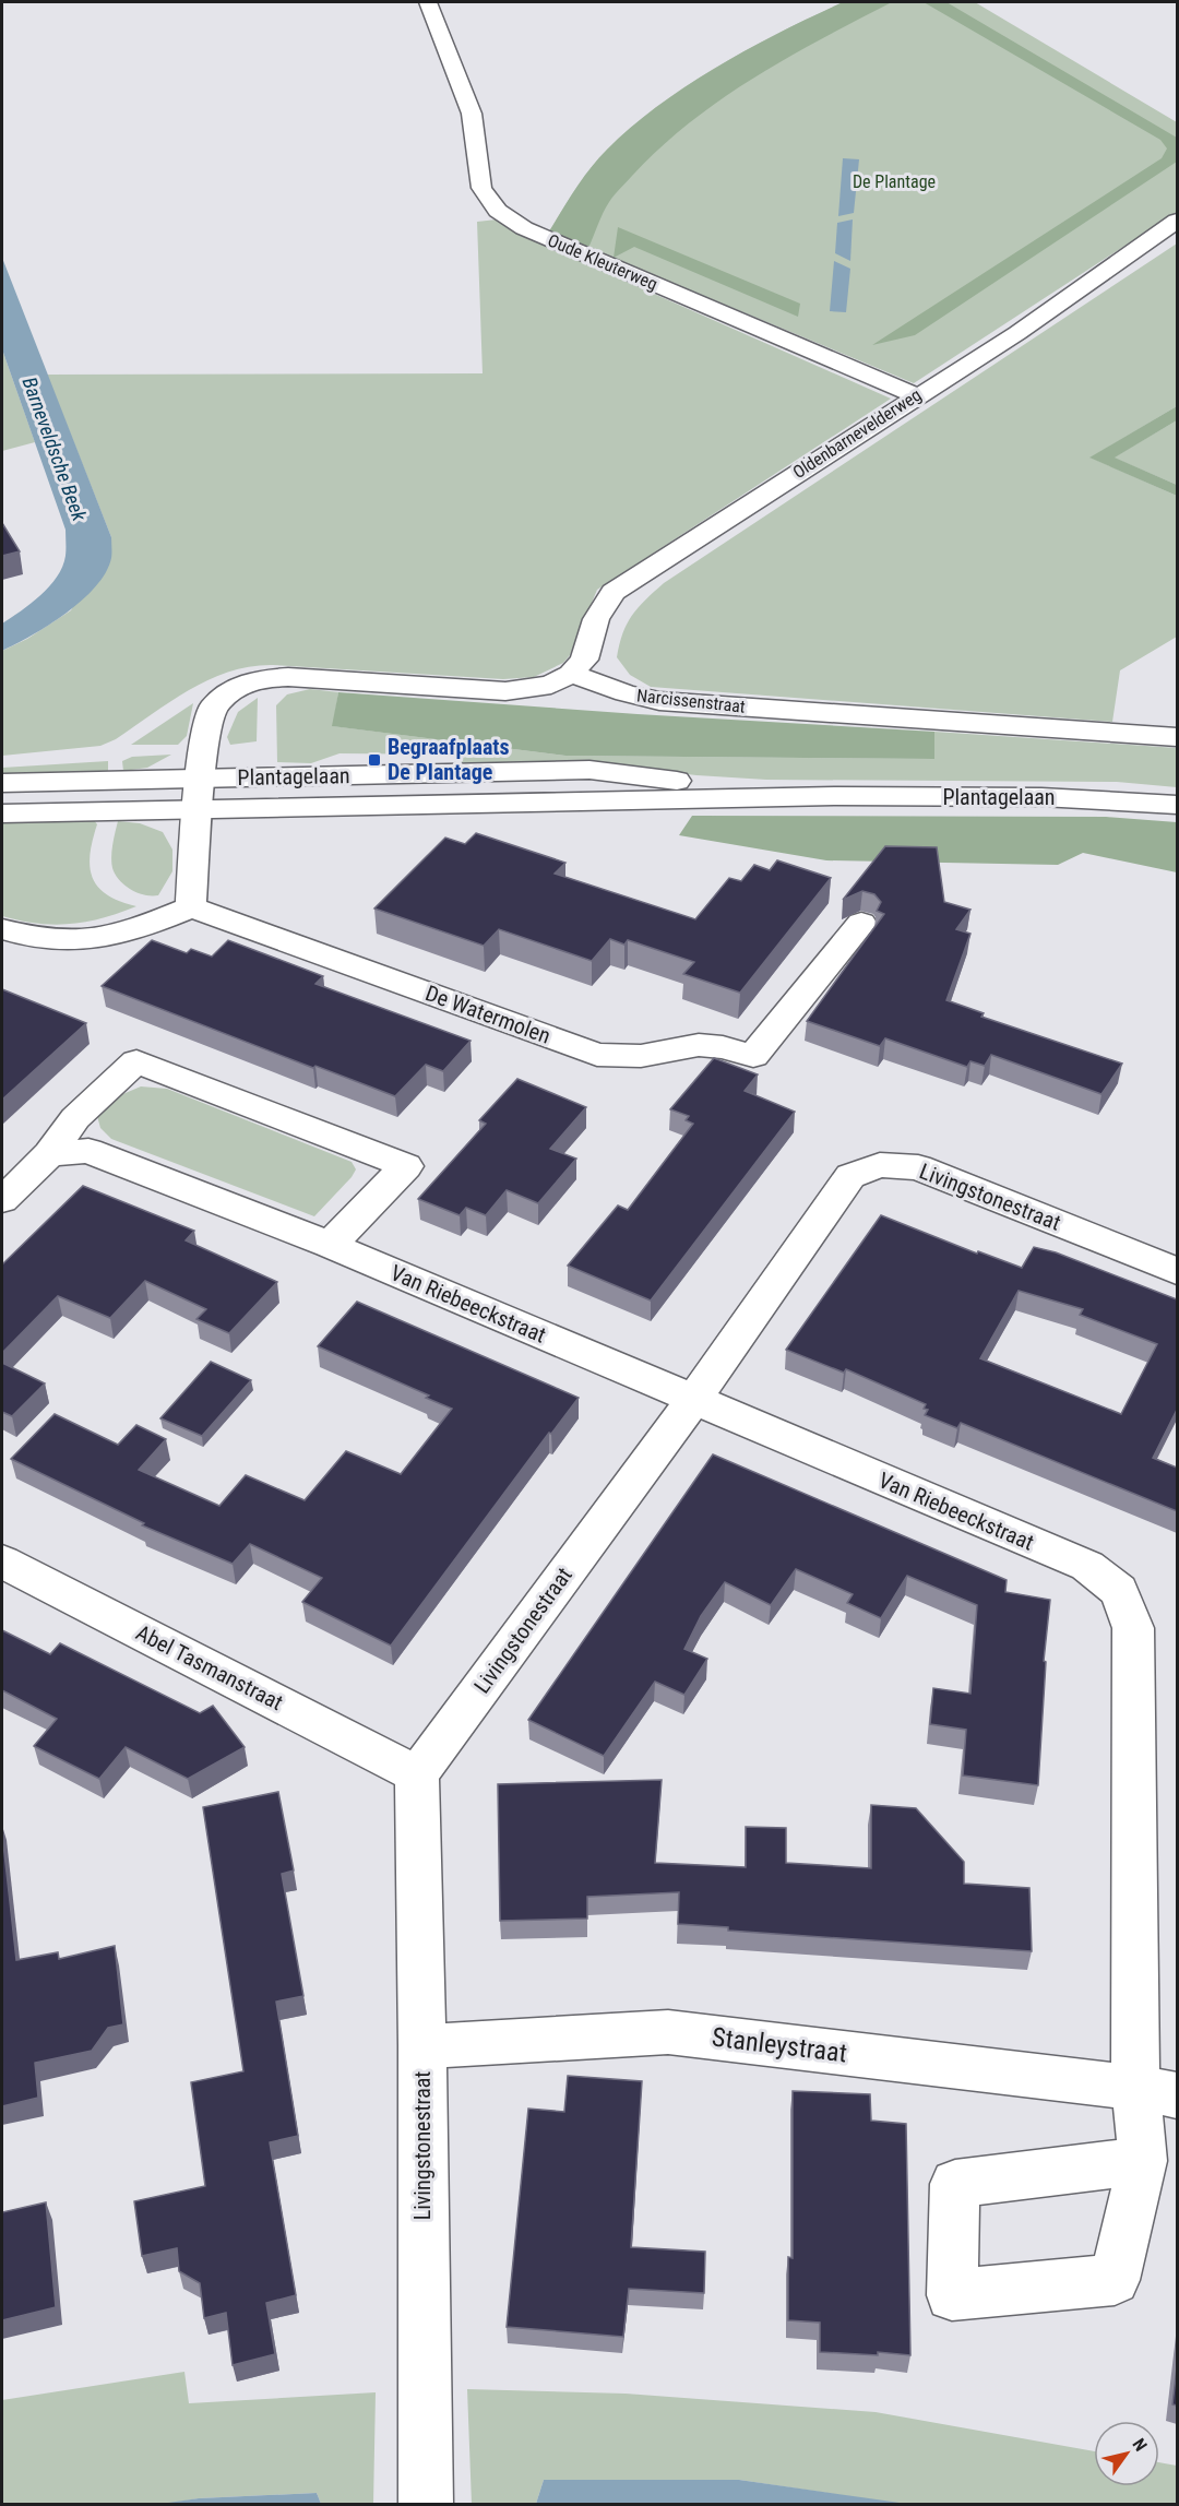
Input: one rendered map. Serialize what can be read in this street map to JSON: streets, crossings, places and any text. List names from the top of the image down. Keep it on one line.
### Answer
{"streets":{"street":["Oude Kleuterweg","Oldenbarnevelderweg","Narcissenstraat","Plantagelaan","De Watermolen","Livingstonestraat","Van Riebeeckstraat","Abel Tasmanstraat","Stanleystraat"]},"crossings":[["Oude Kleuterweg","Oldenbarnevelderweg"],["Oldenbarnevelderweg","Narcissenstraat"],["Livingstonestraat","Van Riebeeckstraat"],["Livingstonestraat","Abel Tasmanstraat"],["Livingstonestraat","Stanleystraat"],["Van Riebeeckstraat","Stanleystraat"]],"water":["Barneveldsche Beek"],"parks":["De Plantage"],"places":{"transit":["Begraafplaats De Plantage"]},"north":"top right"}
